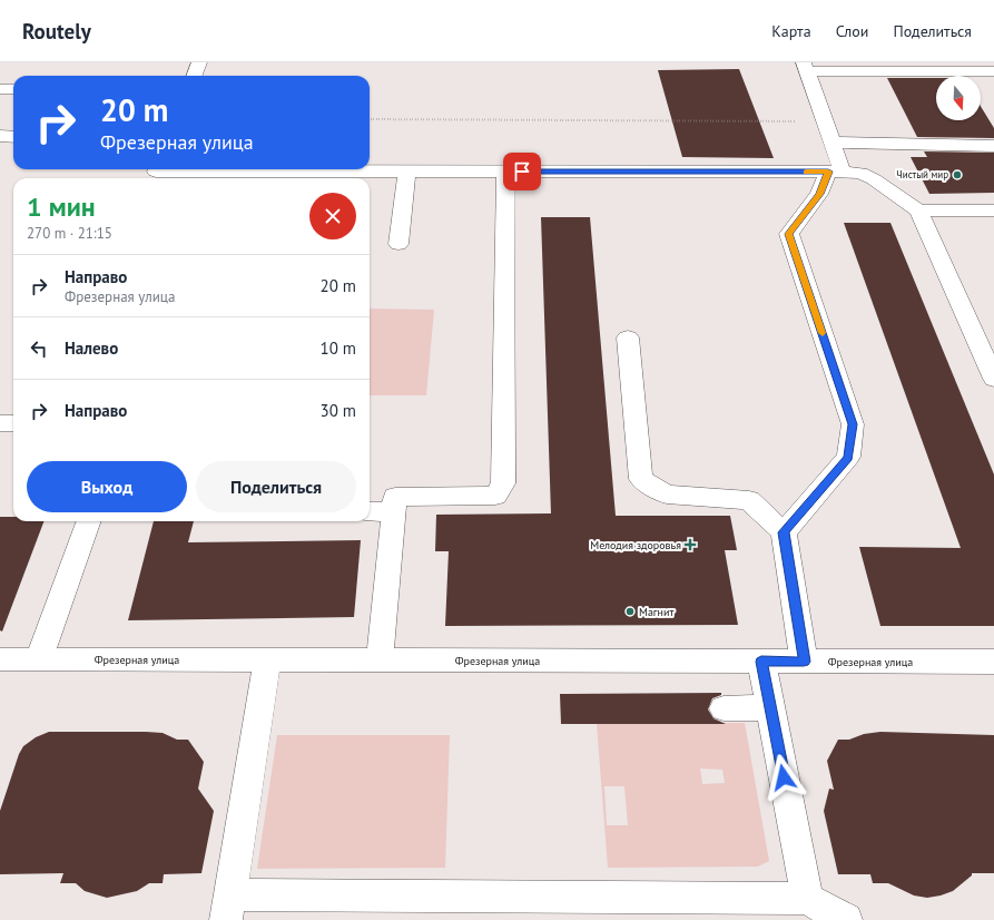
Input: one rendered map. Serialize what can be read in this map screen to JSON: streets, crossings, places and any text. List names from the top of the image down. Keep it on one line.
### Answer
{"streets":{"street":["Фрезерная улица"]},"places":{"other":["Чистый мир","Магнит"],"health":["Мелодия здоровья"]},"north":"bottom","page":{"header":"Routely","nav":["Карта","Слои","Поделиться"],"turn":["20 m","Фрезерная улица"],"heading":["1 мин","270 m · 21:15"],"list":[{"name":"Направо","note":"Фрезерная улица","value":"20 m"},{"name":"Налево","value":"10 m"},{"name":"Направо","value":"30 m"}],"buttons":["Выход","Поделиться"]}}
